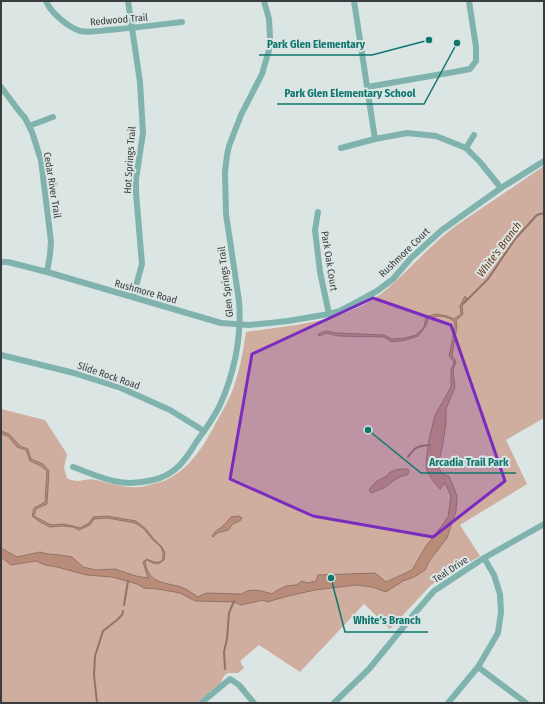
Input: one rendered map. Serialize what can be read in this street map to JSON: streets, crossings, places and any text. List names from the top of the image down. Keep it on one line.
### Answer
{"streets":{"street":["Redwood Trail","Hot Springs Trail","Cedar River Trail","Rushmore Court","Park Oak Court","Glen Springs Trail","Rushmore Road","Slide Rock Road","Teal Drive"]},"crossings":[["Redwood Trail","Hot Springs Trail"],["Hot Springs Trail","Rushmore Road"],["Cedar River Trail","Rushmore Road"],["Rushmore Court","Park Oak Court"],["Rushmore Court","Rushmore Road"],["Glen Springs Trail","Rushmore Road"],["Glen Springs Trail","Slide Rock Road"]],"water":["White's Branch"],"places":["Park Glen Elementary","Park Glen Elementary School","Arcadia Trail Park","White's Branch"]}
